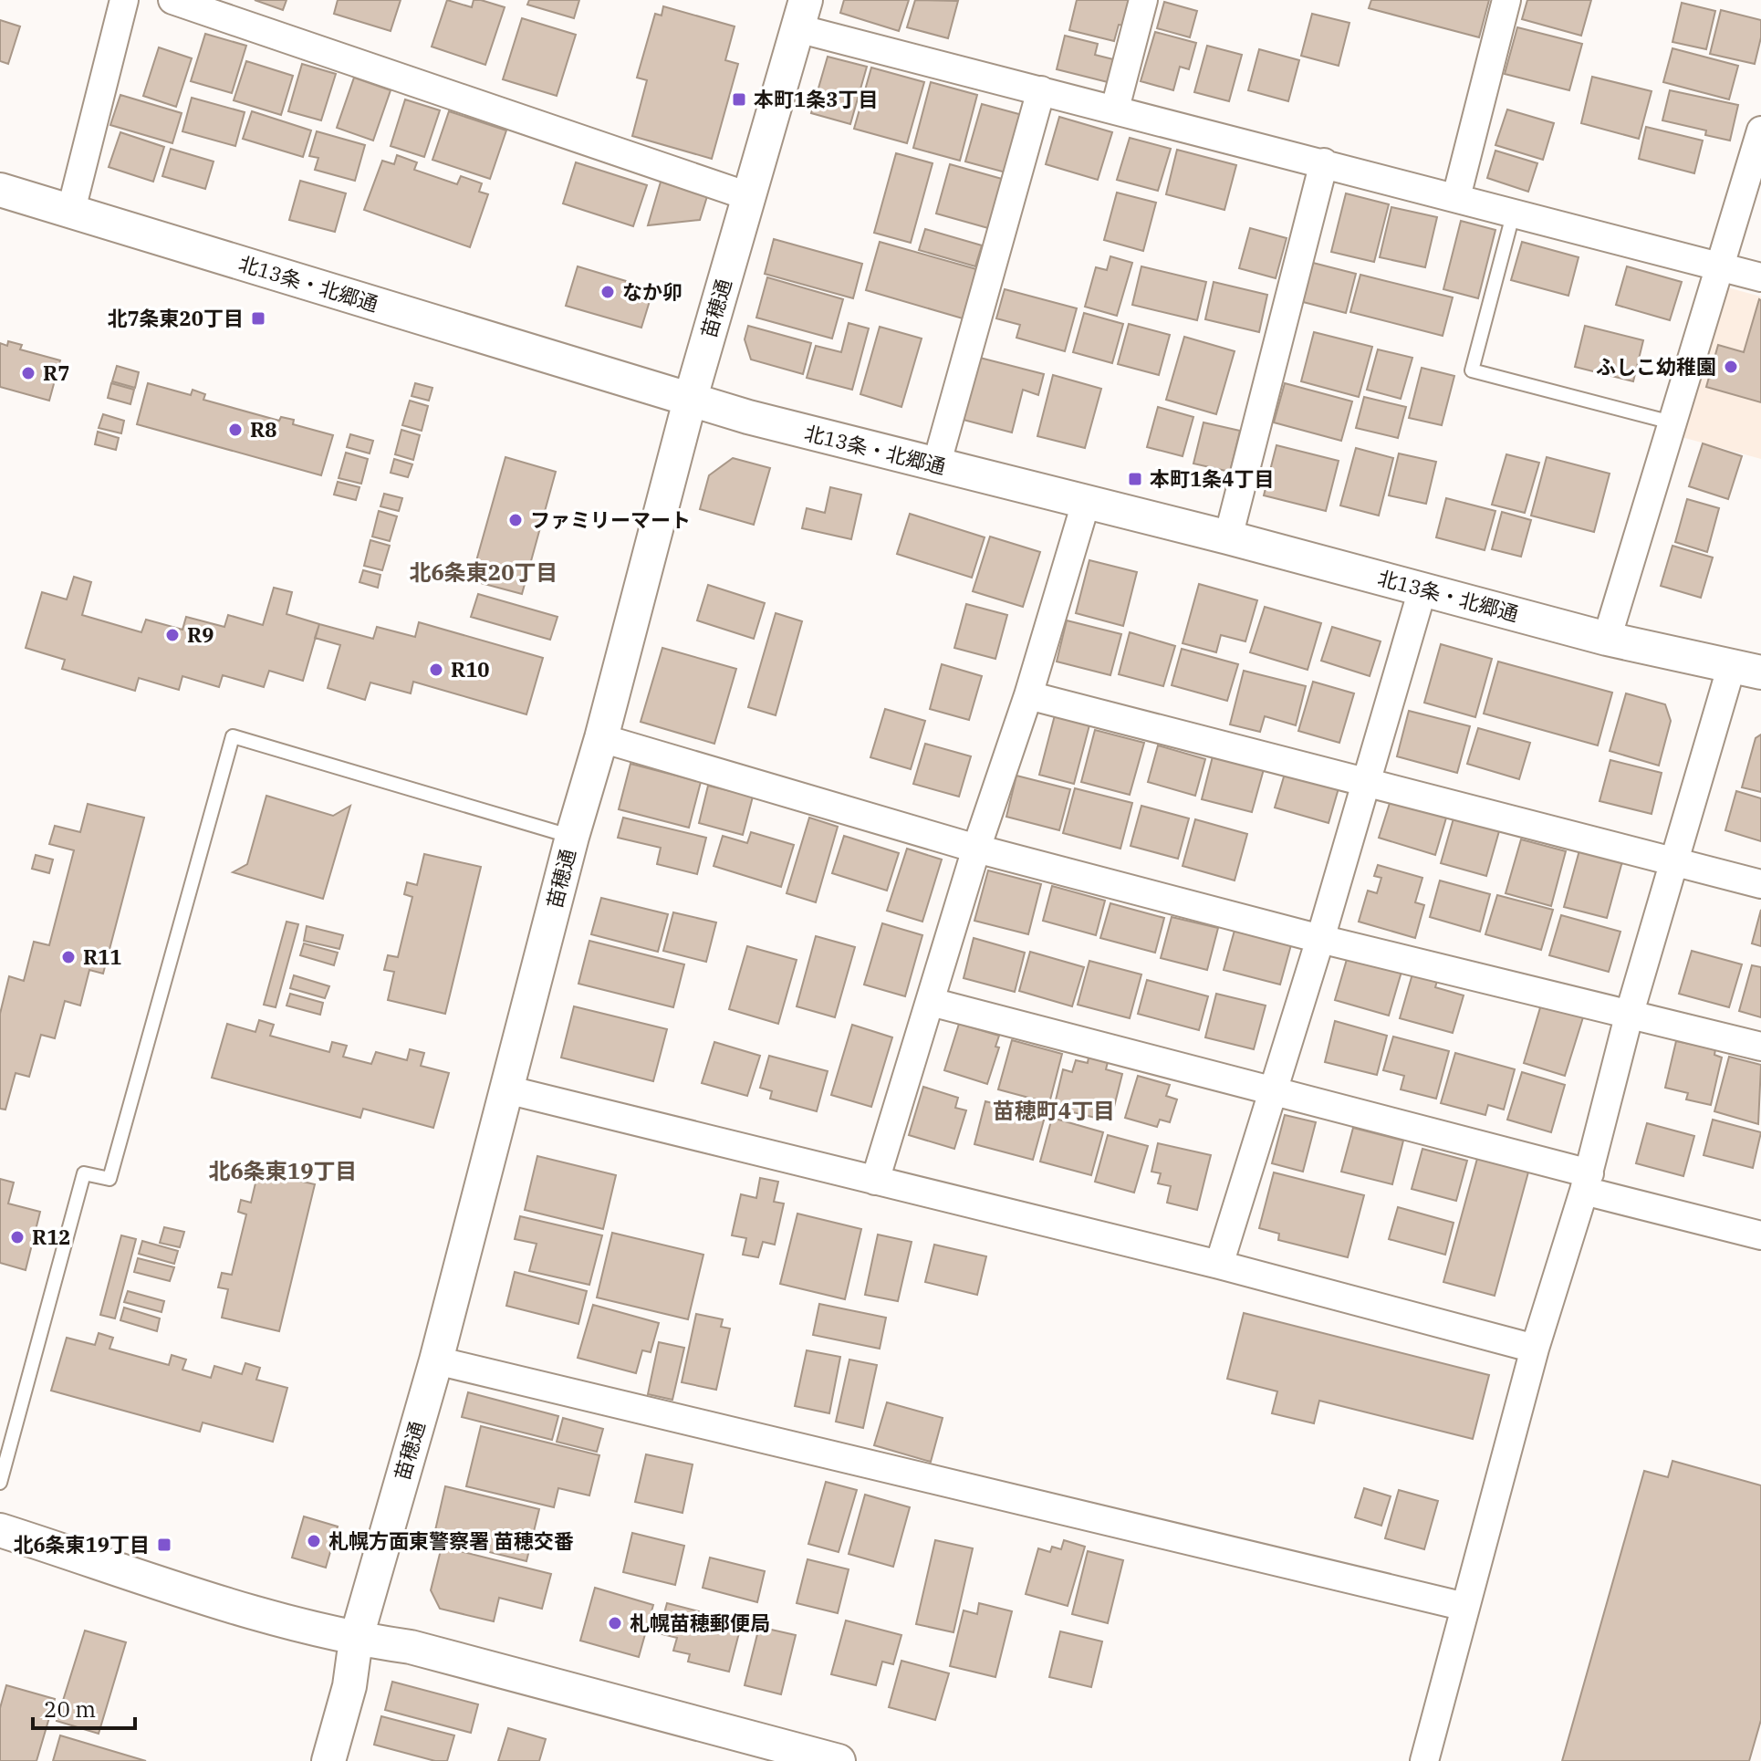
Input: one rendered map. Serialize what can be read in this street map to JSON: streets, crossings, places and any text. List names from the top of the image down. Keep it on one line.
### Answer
{"streets":{"street":["北13条・北郷通","苗穂通"]},"crossings":[["北13条・北郷通","苗穂通"]],"districts":["北6条東20丁目","苗穂町4丁目","北6条東19丁目"],"places":{"transit":["本町1条3丁目","北7条東20丁目","本町1条4丁目","北6条東19丁目"],"other":["なか卯","ふしこ幼稚園","R7","R8","ファミリーマート","R9","R10","R11","R12","札幌方面東警察署 苗穂交番","札幌苗穂郵便局"]},"scale_bar":"20 m"}
